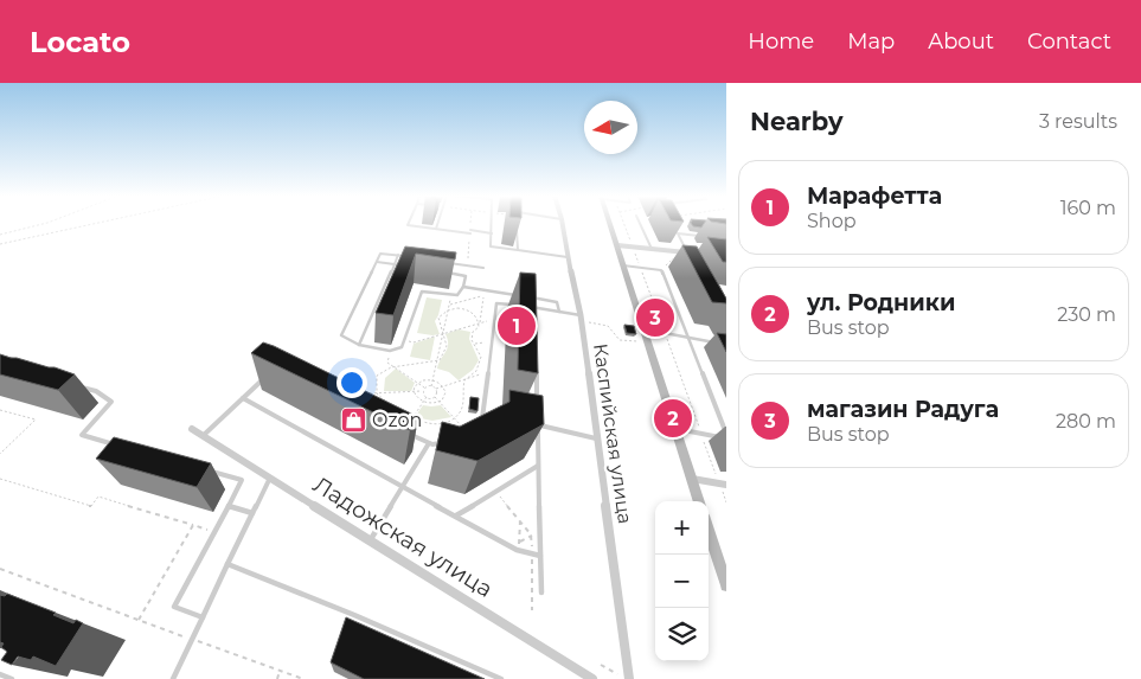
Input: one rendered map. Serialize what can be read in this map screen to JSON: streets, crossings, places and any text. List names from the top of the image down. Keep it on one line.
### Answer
{"streets":{"street":["Каспийская улица","Ладожская улица"]},"places":{"shop":["Ozon"]},"north":"left","page":{"header":"Locato","nav":["Home","Map","About","Contact"],"heading":["Nearby","3 results"],"list":[{"mark":"1","name":"Марафетта","note":"Shop","value":"160 m"},{"mark":"2","name":"ул. Родники","note":"Bus stop","value":"230 m"},{"mark":"3","name":"магазин Радуга","note":"Bus stop","value":"280 m"}],"pins":["3","1","2"],"map_buttons":["+","−"]}}
